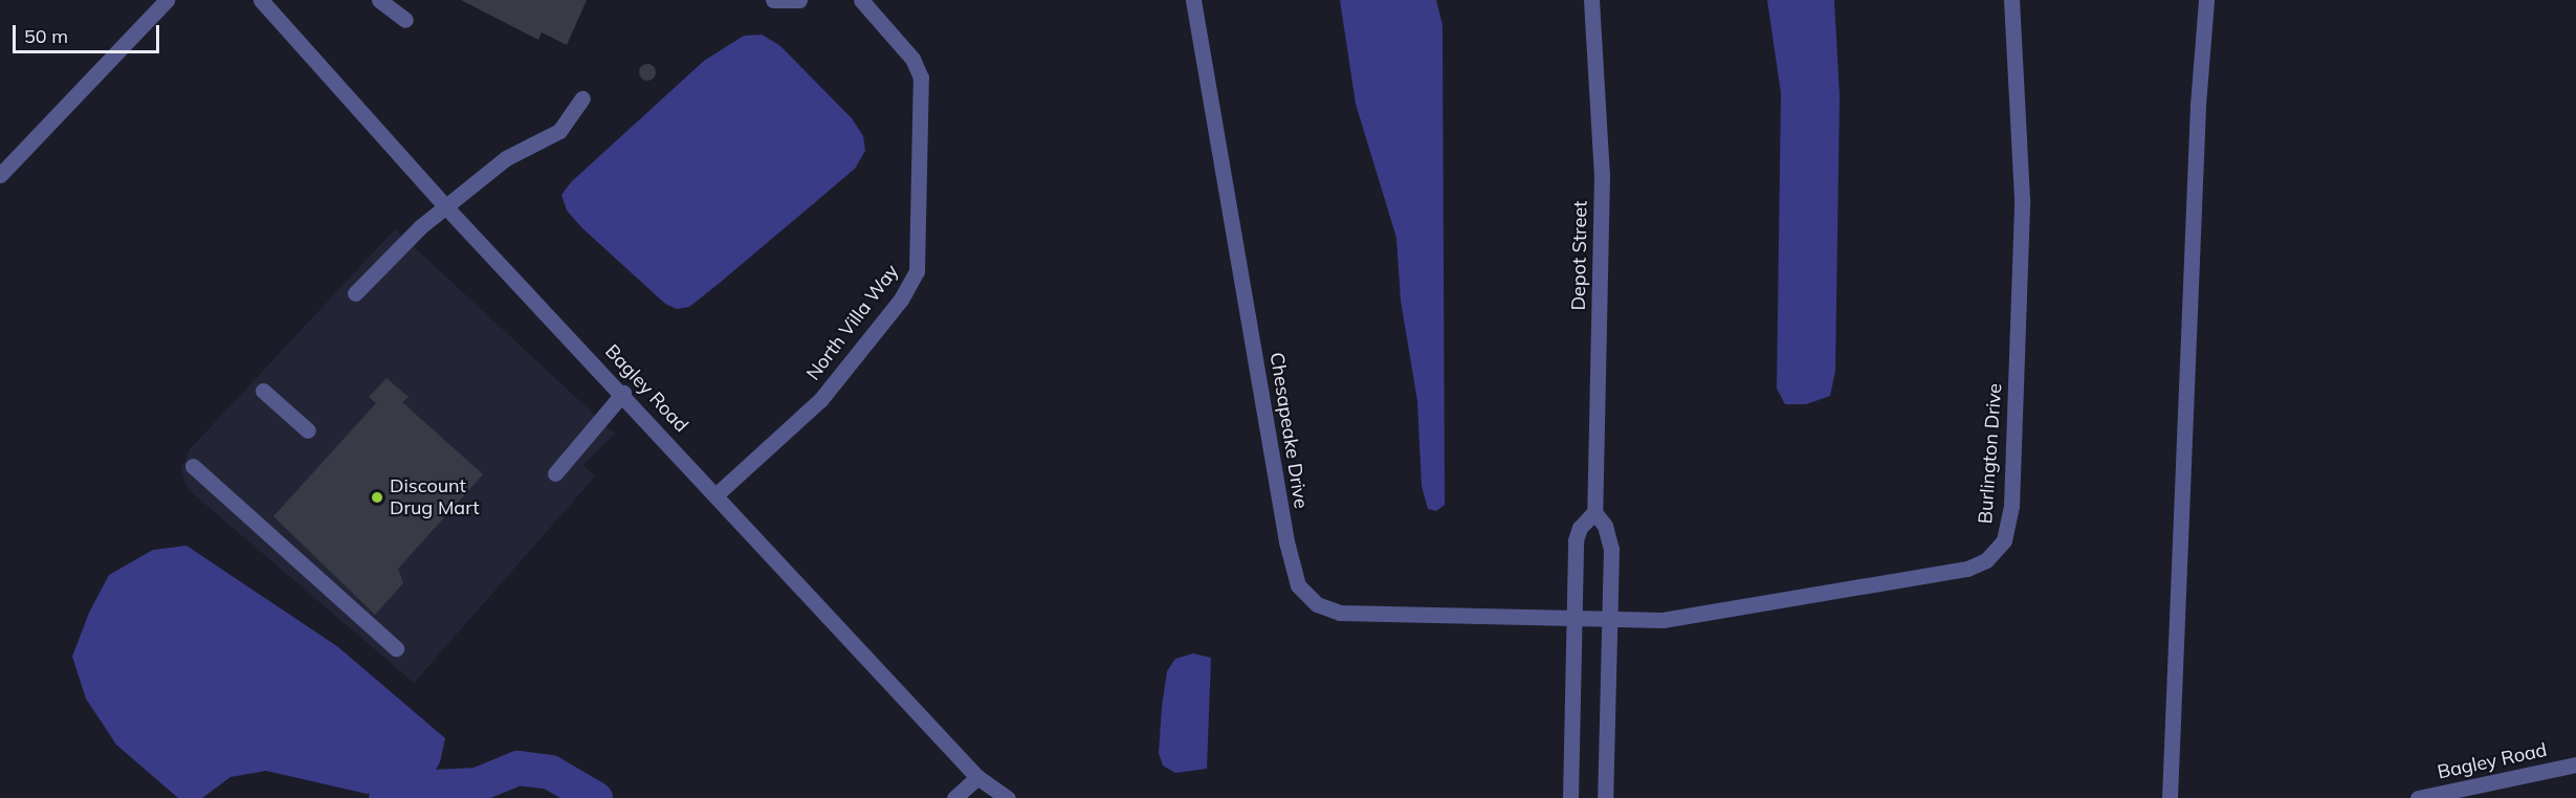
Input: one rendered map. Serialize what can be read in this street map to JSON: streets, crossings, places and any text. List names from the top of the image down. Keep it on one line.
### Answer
{"streets":{"street":["Depot Street","North Villa Way","Bagley Road","Chesapeake Drive","Burlington Drive"]},"crossings":[["Depot Street","Burlington Drive"],["North Villa Way","Bagley Road"],["Chesapeake Drive","Burlington Drive"]],"places":["Discount Drug Mart"],"scale_bar":"50 m"}
